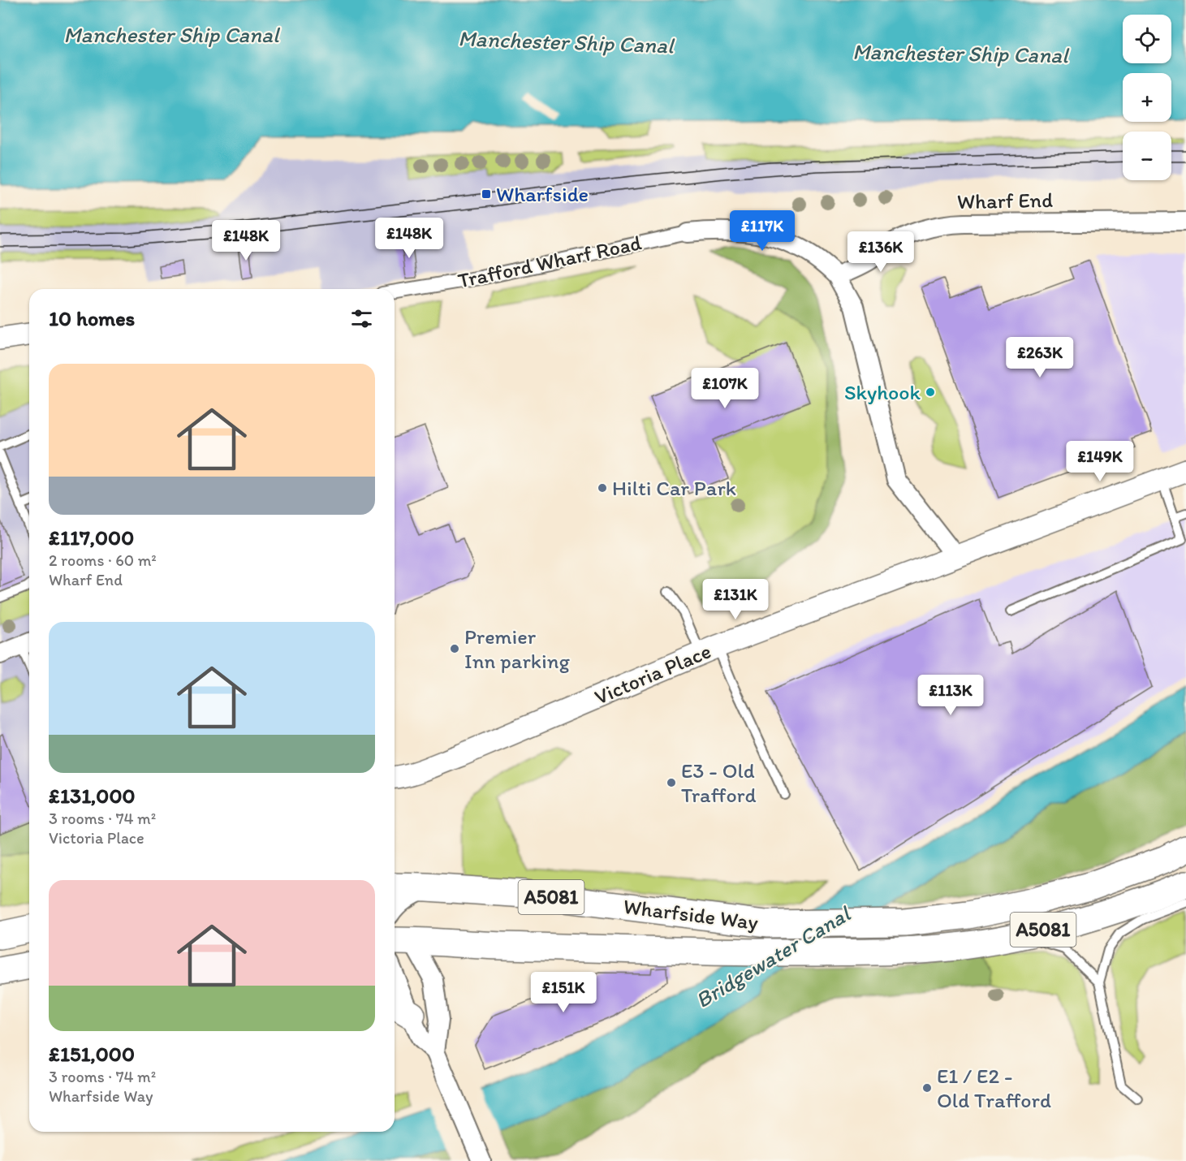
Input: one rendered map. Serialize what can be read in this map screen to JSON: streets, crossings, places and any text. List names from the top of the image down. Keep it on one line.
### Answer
{"streets":{"highway":["A5081","Wharfside Way"],"street":["Wharf End","Trafford Wharf Road","Victoria Place"]},"water":["Manchester Ship Canal","Bridgewater Canal"],"places":{"transit":["Wharfside"],"other":["Skyhook","Hilti Car Park","Premier Inn parking","E3 - Old Trafford","E1 / E2 - Old Trafford"]},"page":{"map_buttons":["+","−"],"price":["£117K","£148K","£148K","£136K","£263K","£107K","£149K","£131K","£113K","£151K"],"heading":"10 homes","list":[{"name":"£117,000","note":"2 rooms · 60 m² · Wharf End"},{"name":"£131,000","note":"3 rooms · 74 m² · Victoria Place"},{"name":"£151,000","note":"3 rooms · 74 m² · Wharfside Way"}]}}
